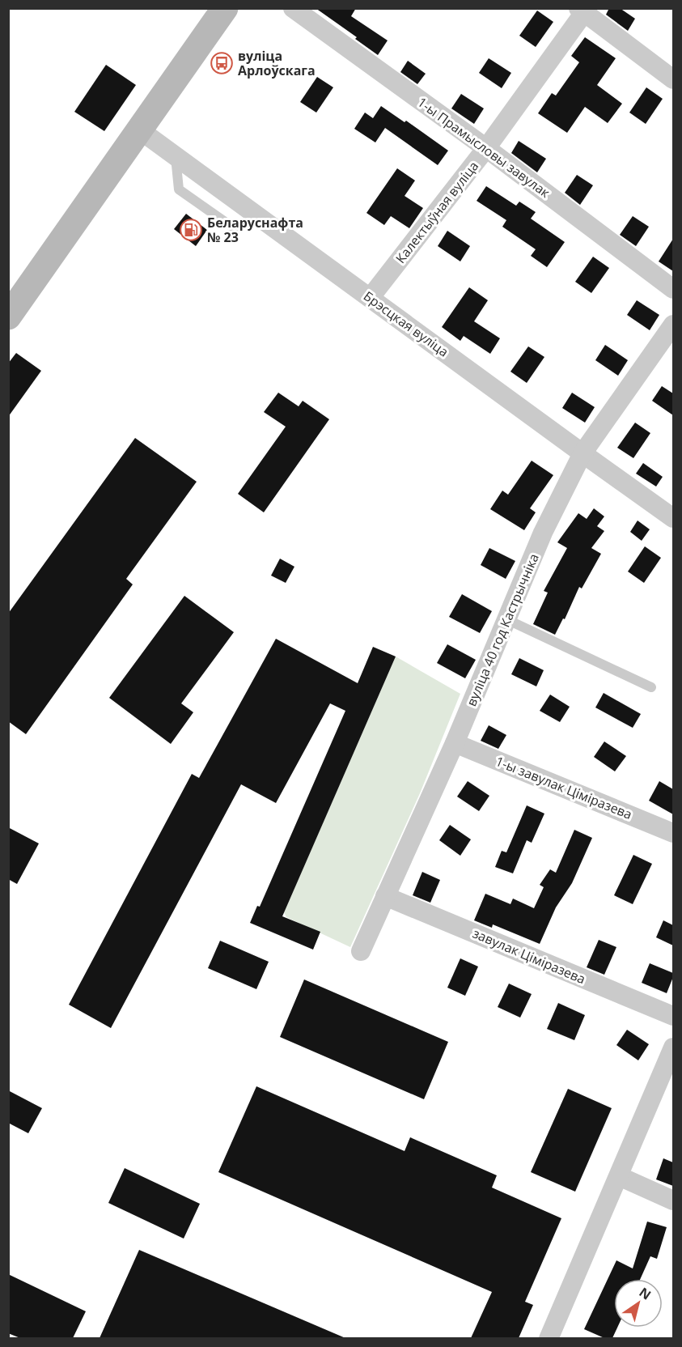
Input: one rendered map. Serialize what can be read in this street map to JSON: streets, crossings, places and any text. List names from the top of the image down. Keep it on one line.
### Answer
{"streets":{"street":["1-ы Прамысловы завулак","Калектыўная вуліца","Брэсцкая вуліца","вуліца 40 год Кастрычніка","1-ы завулак Ціміразева","завулак Ціміразева"]},"crossings":[["1-ы Прамысловы завулак","Калектыўная вуліца"],["Калектыўная вуліца","Брэсцкая вуліца"],["Брэсцкая вуліца","вуліца 40 год Кастрычніка"],["вуліца 40 год Кастрычніка","1-ы завулак Ціміразева"],["вуліца 40 год Кастрычніка","завулак Ціміразева"]],"places":{"bus stop":["вуліца Арлоўскага"],"fuel station":["Беларуснафта № 23"]},"north":"top right"}
